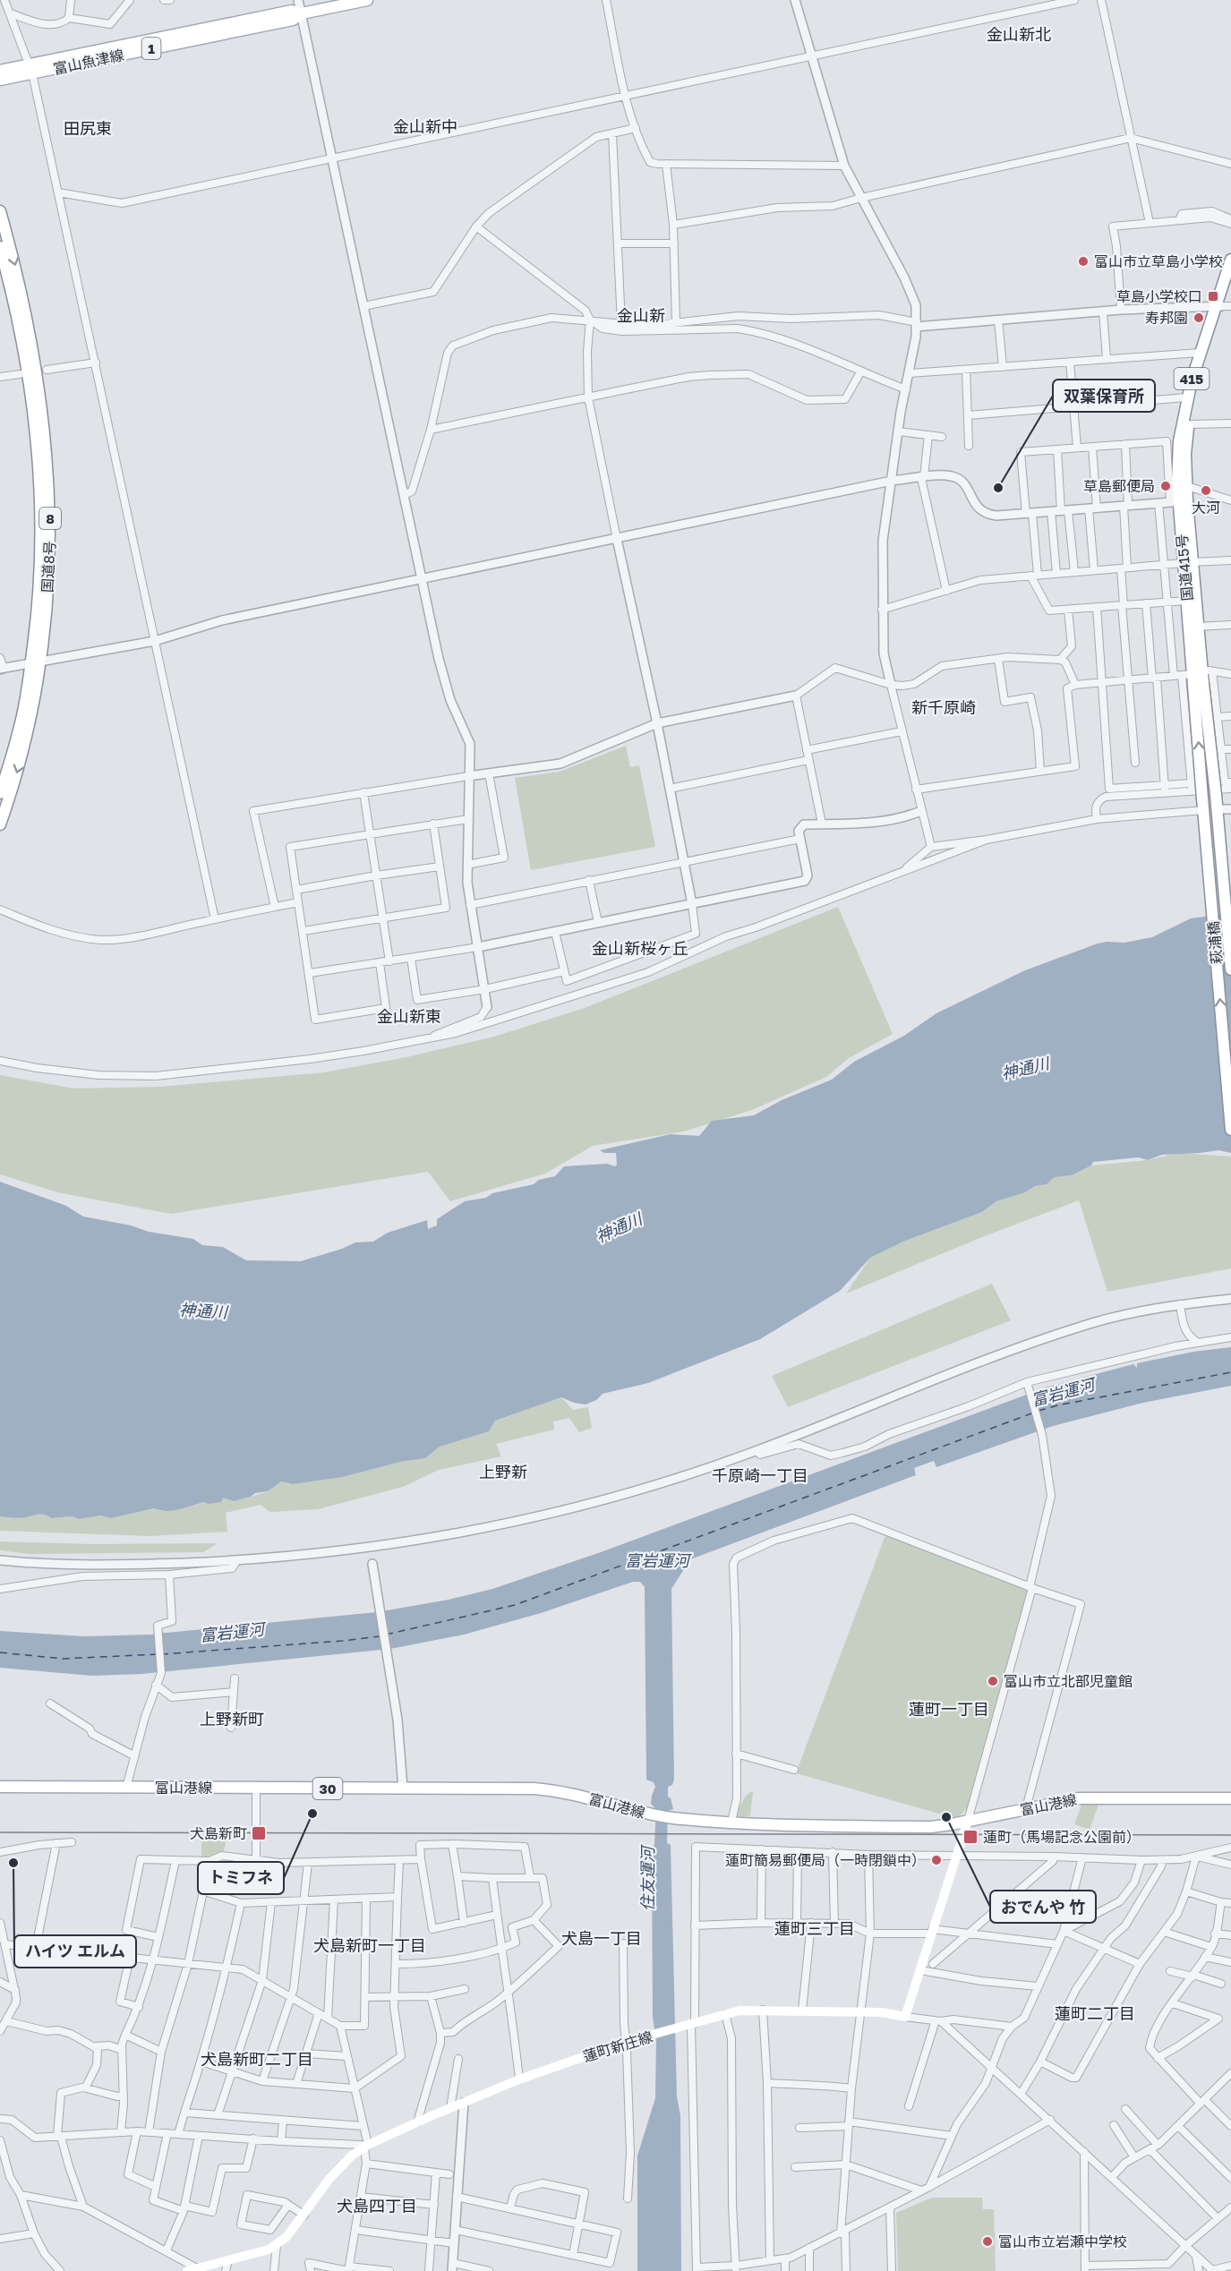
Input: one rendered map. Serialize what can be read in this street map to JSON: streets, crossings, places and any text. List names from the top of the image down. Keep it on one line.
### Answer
{"streets":{"main road":["1","富山魚津線","415","8","国道8号","国道415号","萩浦橋","富山港線","30","蓮町新庄線"]},"crossings":[["国道415号","萩浦橋"]],"districts":["金山新北","金山新中","田尻東","金山新","新千原崎","金山新桜ヶ丘","金山新東","上野新","千原崎一丁目","蓮町一丁目","上野新町","蓮町三丁目","犬島一丁目","犬島新町一丁目","蓮町二丁目","犬島新町二丁目","犬島四丁目"],"water":["神通川","富岩運河","住友運河"],"places":{"other":["富山市立草島小学校","寿邦園","草島郵便局","双葉保育所","大河","富山市立北部児童館","トミフネ","おでんや 竹","蓮町簡易郵便局（一時閉鎖中）","ハイツ エルム","富山市立岩瀬中学校"],"transit":["草島小学校口","犬島新町","蓮町（馬場記念公園前）"]}}
